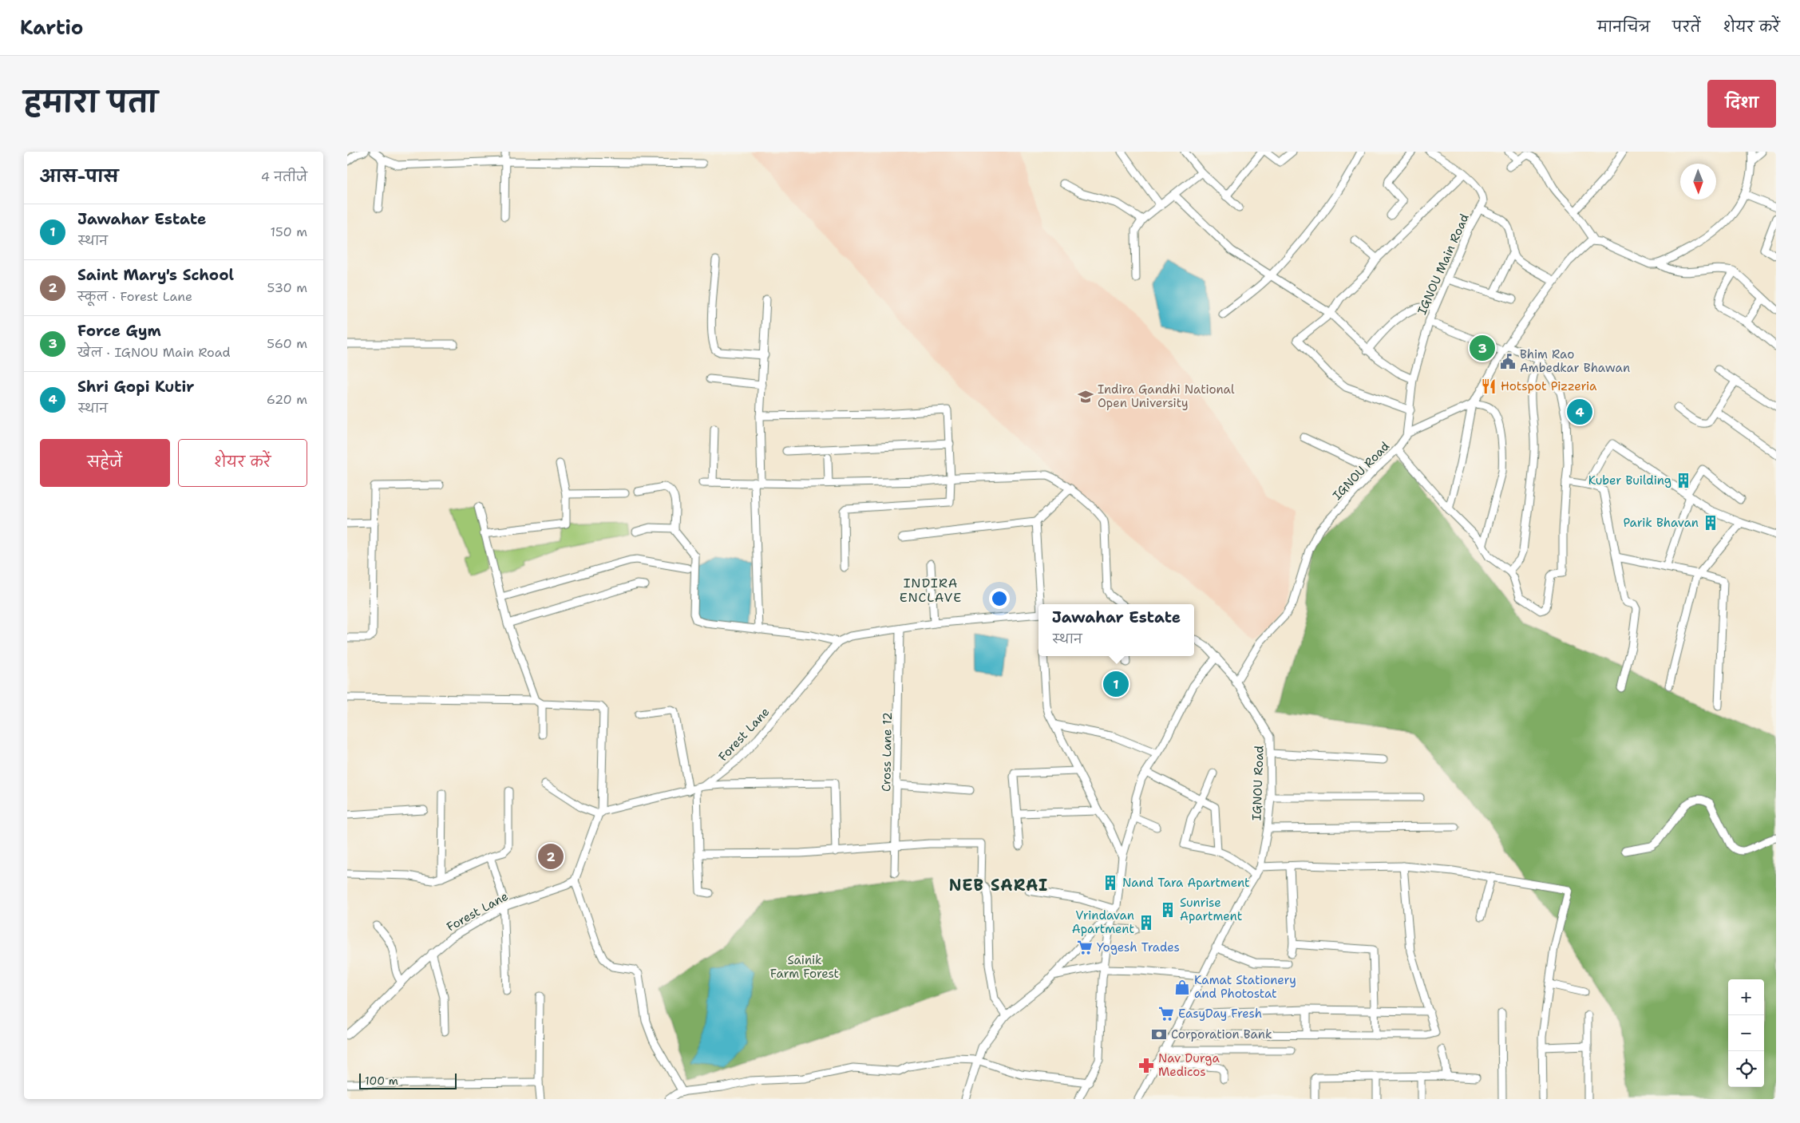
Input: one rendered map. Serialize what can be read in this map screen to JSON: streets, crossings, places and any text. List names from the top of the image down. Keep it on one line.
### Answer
{"streets":{"street":["IGNOU Main Road","IGNOU Road","Forest Lane","Cross Lane 12"]},"crossings":[["IGNOU Main Road","IGNOU Road"]],"districts":["INDIRA ENCLAVE","NEB SARAI"],"parks":["Sainik Farm Forest"],"places":{"public building":["Bhim Rao Ambedkar Bhawan"],"restaurant":["Hotspot Pizzeria"],"school or university":["Indira Gandhi National Open University"],"building":["Kuber Building","Parik Bhavan","Nand Tara Apartment","Sunrise Apartment","Vrindavan Apartment"],"supermarket":["Yogesh Trades","EasyDay Fresh"],"shop":["Kamat Stationery and Photostat"],"bank":["Corporation Bank"],"pharmacy":["Nav Durga Medicos"]},"scale_bar":"100 m","north":"bottom","page":{"header":"Kartio","nav":["मानचित्र","परतें","शेयर करें"],"title":"हमारा पता","buttons":["दिशा",["सहेजें","शेयर करें"]],"heading":["आस-पास","4 नतीजे"],"list":[{"mark":"1","name":"Jawahar Estate","note":"स्थान","value":"150 m"},{"mark":"2","name":"Saint Mary's School","note":"स्कूल · Forest Lane","value":"530 m"},{"mark":"3","name":"Force Gym","note":"खेल · IGNOU Main Road","value":"560 m"},{"mark":"4","name":"Shri Gopi Kutir","note":"स्थान","value":"620 m"}],"pins":["3","4","1","2"],"popup":["Jawahar Estate","स्थान"],"map_buttons":["+","−"],"scale":"100 m"}}
